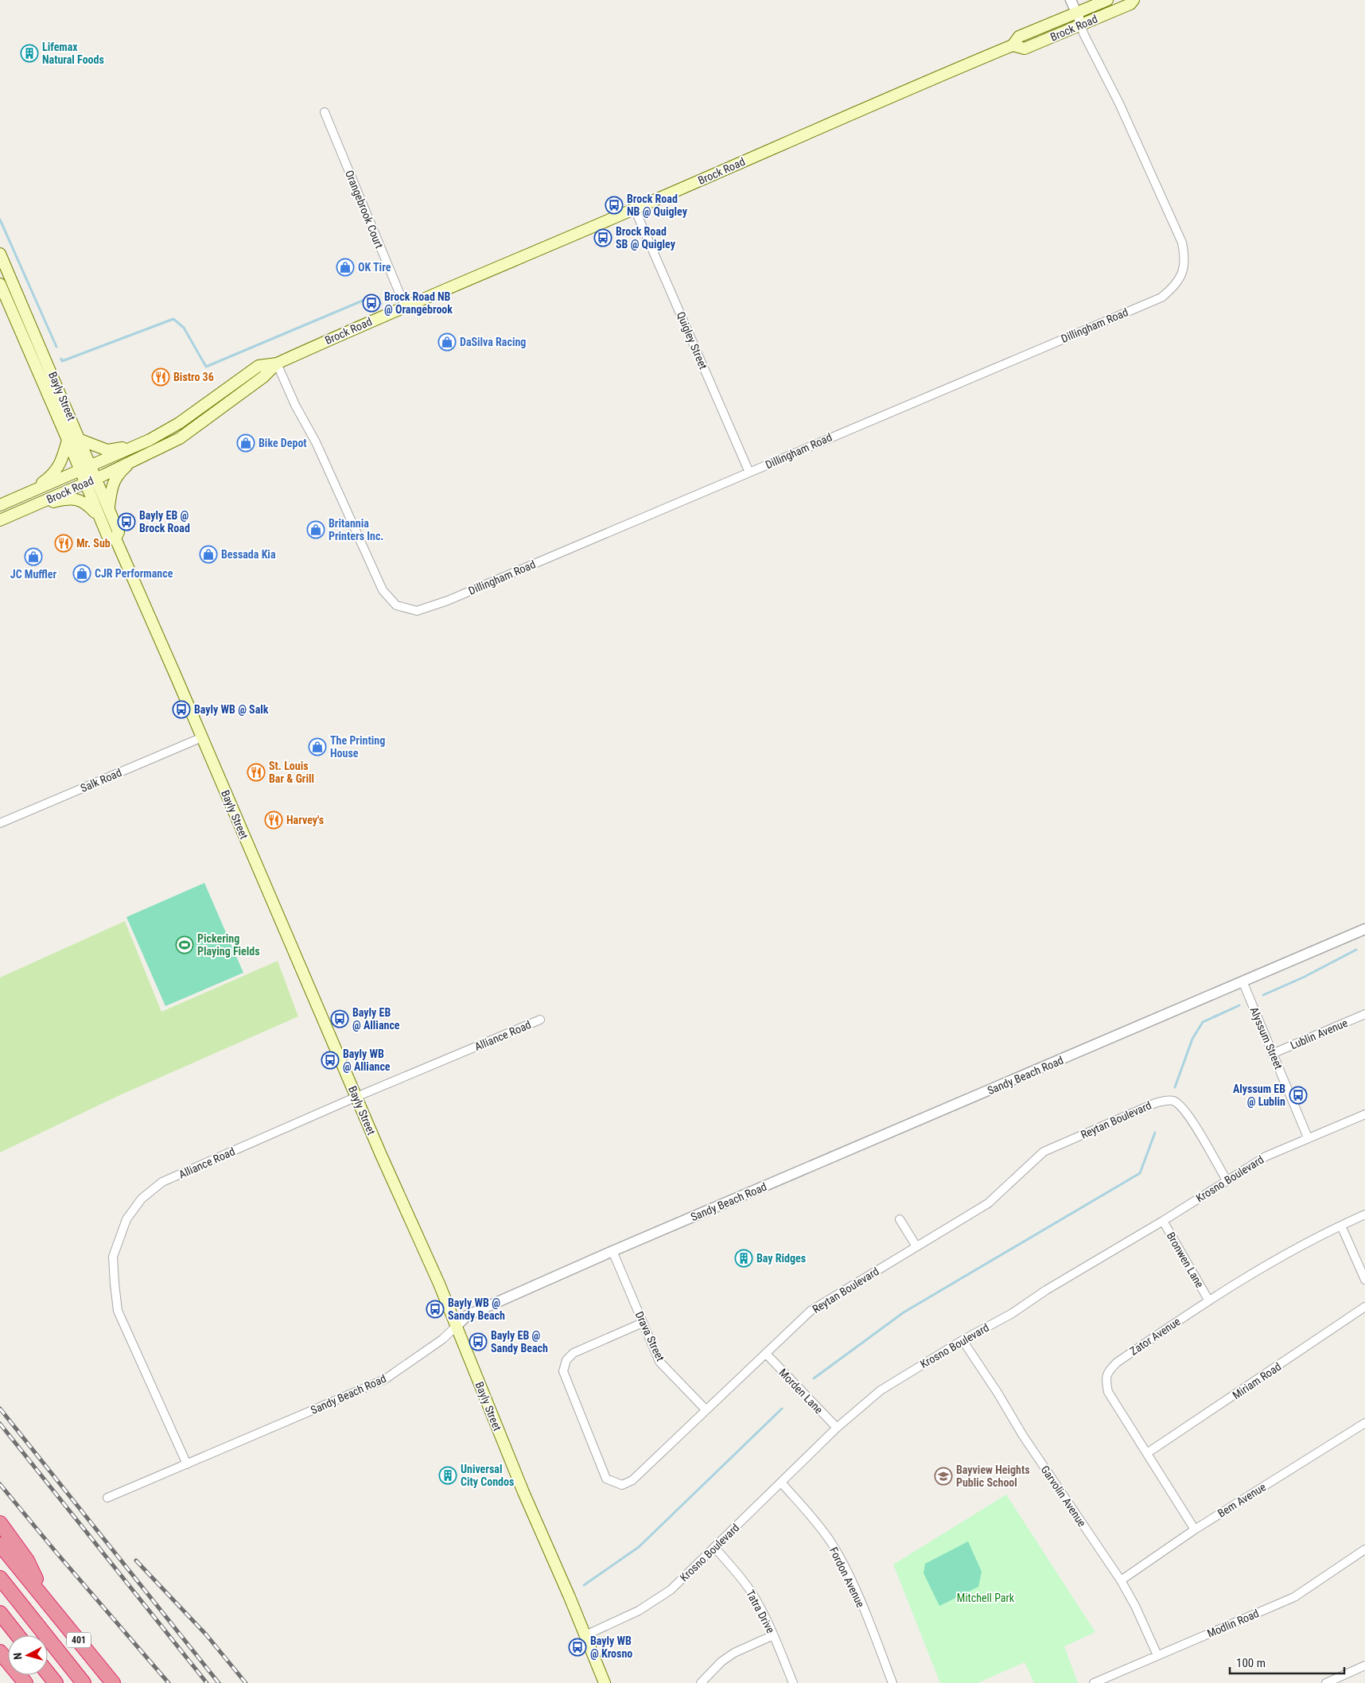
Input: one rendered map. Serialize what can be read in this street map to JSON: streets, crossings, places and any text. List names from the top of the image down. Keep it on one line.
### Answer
{"streets":{"highway":["401"],"main road":["Brock Road","Bayly Street"],"street":["Orangebrook Court","Dillingham Road","Quigley Street","Salk Road","Lublin Avenue","Alliance Road","Alyssum Street","Sandy Beach Road","Reytan Boulevard","Krosno Boulevard","Bronwen Lane","Drava Street","Zator Avenue","Miriam Road","Morden Lane","Garvolin Avenue","Bem Avenue","Fordon Avenue","Tatra Drive","Modlin Road"]},"crossings":[["Brock Road","Orangebrook Court"],["Brock Road","Dillingham Road"],["Brock Road","Quigley Street"],["Brock Road","Bayly Street"],["Dillingham Road","Quigley Street"],["Bayly Street","Salk Road"],["Bayly Street","Alliance Road"],["Bayly Street","Sandy Beach Road"],["Bayly Street","Krosno Boulevard"],["Lublin Avenue","Alyssum Street"],["Alliance Road","Sandy Beach Road"],["Alyssum Street","Sandy Beach Road"],["Alyssum Street","Krosno Boulevard"],["Sandy Beach Road","Drava Street"],["Reytan Boulevard","Krosno Boulevard"],["Reytan Boulevard","Drava Street"],["Reytan Boulevard","Morden Lane"],["Krosno Boulevard","Bronwen Lane"],["Krosno Boulevard","Morden Lane"],["Krosno Boulevard","Garvolin Avenue"],["Krosno Boulevard","Fordon Avenue"],["Krosno Boulevard","Tatra Drive"],["Bronwen Lane","Zator Avenue"],["Zator Avenue","Miriam Road"],["Zator Avenue","Bem Avenue"],["Garvolin Avenue","Bem Avenue"],["Garvolin Avenue","Modlin Road"]],"parks":["Mitchell Park"],"places":{"building":["Lifemax Natural Foods","Bay Ridges","Universal City Condos"],"bus stop":["Brock Road NB @ Quigley","Brock Road SB @ Quigley","Brock Road NB @ Orangebrook","Bayly EB @ Brock Road","Bayly WB @ Salk","Bayly EB @ Alliance","Bayly WB @ Alliance","Alyssum EB @ Lublin","Bayly WB @ Sandy Beach","Bayly EB @ Sandy Beach","Bayly WB @ Krosno"],"shop":["OK Tire","DaSilva Racing","Bike Depot","Britannia Printers Inc.","Bessada Kia","JC Muffler","CJR Performance","The Printing House"],"restaurant":["Bistro 36","Mr. Sub","St. Louis Bar & Grill","Harvey's"],"sports":["Pickering Playing Fields"],"school or university":["Bayview Heights Public School"]},"scale_bar":"100 m","north":"left"}
